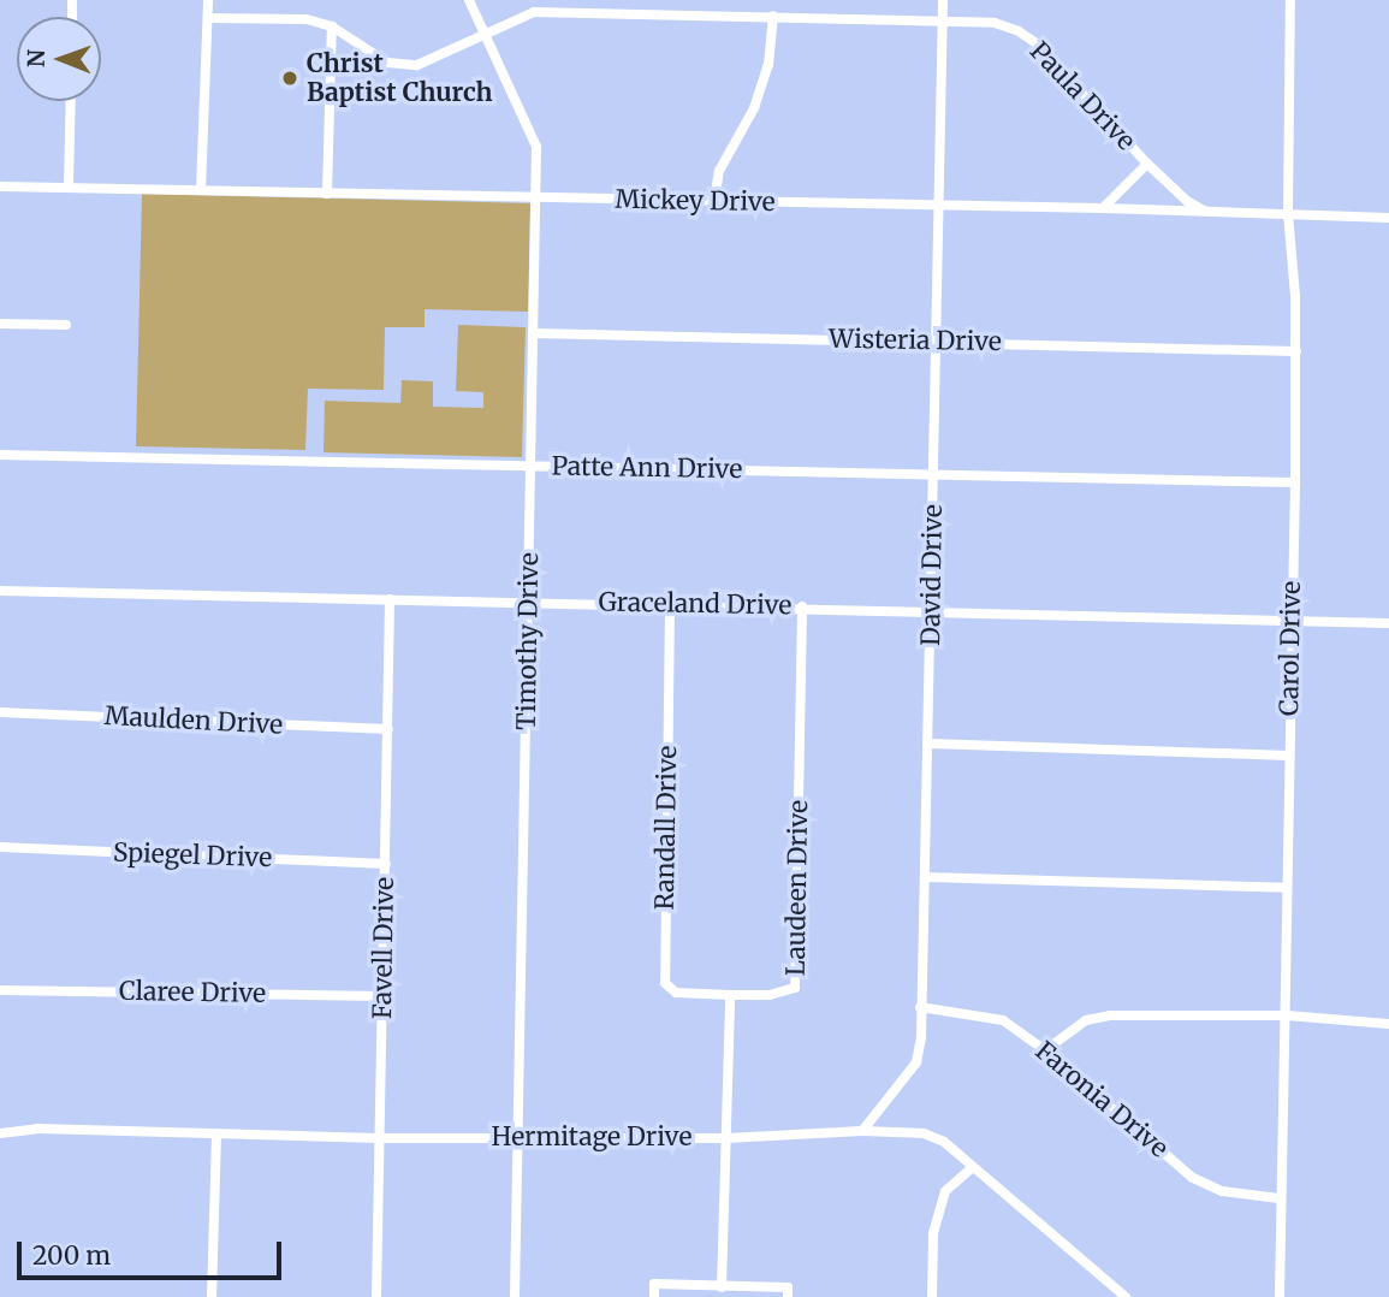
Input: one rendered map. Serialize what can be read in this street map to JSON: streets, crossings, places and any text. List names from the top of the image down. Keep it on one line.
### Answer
{"streets":{"street":["Paula Drive","Mickey Drive","Wisteria Drive","Patte Ann Drive","David Drive","Graceland Drive","Timothy Drive","Carol Drive","Maulden Drive","Randall Drive","Spiegel Drive","Laudeen Drive","Favell Drive","Claree Drive","Faronia Drive","Hermitage Drive"]},"crossings":[["Paula Drive","Mickey Drive"],["Paula Drive","David Drive"],["Paula Drive","Timothy Drive"],["Mickey Drive","David Drive"],["Mickey Drive","Timothy Drive"],["Mickey Drive","Carol Drive"],["Wisteria Drive","David Drive"],["Wisteria Drive","Timothy Drive"],["Wisteria Drive","Carol Drive"],["Patte Ann Drive","David Drive"],["Patte Ann Drive","Timothy Drive"],["Patte Ann Drive","Carol Drive"],["David Drive","Graceland Drive"],["David Drive","Faronia Drive"],["David Drive","Hermitage Drive"],["Graceland Drive","Timothy Drive"],["Graceland Drive","Carol Drive"],["Graceland Drive","Randall Drive"],["Graceland Drive","Laudeen Drive"],["Graceland Drive","Favell Drive"],["Timothy Drive","Hermitage Drive"],["Carol Drive","Faronia Drive"],["Maulden Drive","Favell Drive"],["Randall Drive","Laudeen Drive"],["Spiegel Drive","Favell Drive"],["Favell Drive","Claree Drive"],["Favell Drive","Hermitage Drive"]],"places":["Christ Baptist Church"],"scale_bar":"200 m","north":"left"}
